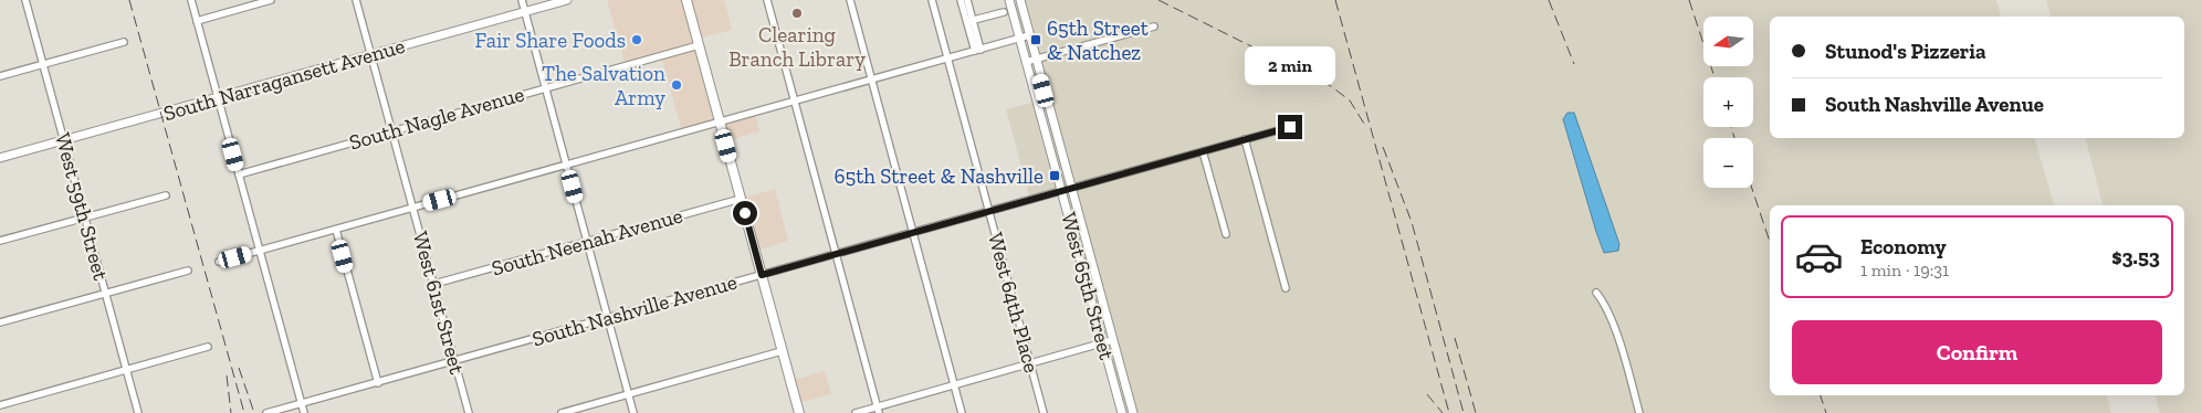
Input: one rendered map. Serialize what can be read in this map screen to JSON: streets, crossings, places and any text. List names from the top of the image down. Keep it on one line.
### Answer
{"streets":{"street":["South Narragansett Avenue","South Nagle Avenue","West 59th Street","South Neenah Avenue","West 65th Street","West 61st Street","West 64th Place","South Nashville Avenue"]},"crossings":[["South Narragansett Avenue","West 59th Street"],["South Narragansett Avenue","West 61st Street"],["South Nagle Avenue","West 61st Street"],["South Neenah Avenue","West 61st Street"],["West 65th Street","South Nashville Avenue"],["West 61st Street","South Nashville Avenue"],["West 64th Place","South Nashville Avenue"]],"places":{"other":["Clearing Branch Library","Fair Share Foods","The Salvation Army"],"transit":["65th Street & Natchez","65th Street & Nashville"]},"north":"left","page":{"map_buttons":["+","−"],"banner":["Stunod's Pizzeria","South Nashville Avenue"],"bubble":"2 min","list":[{"name":"Economy","note":"1 min · 19:31","value":"$3.53"}],"buttons":"Confirm"}}
